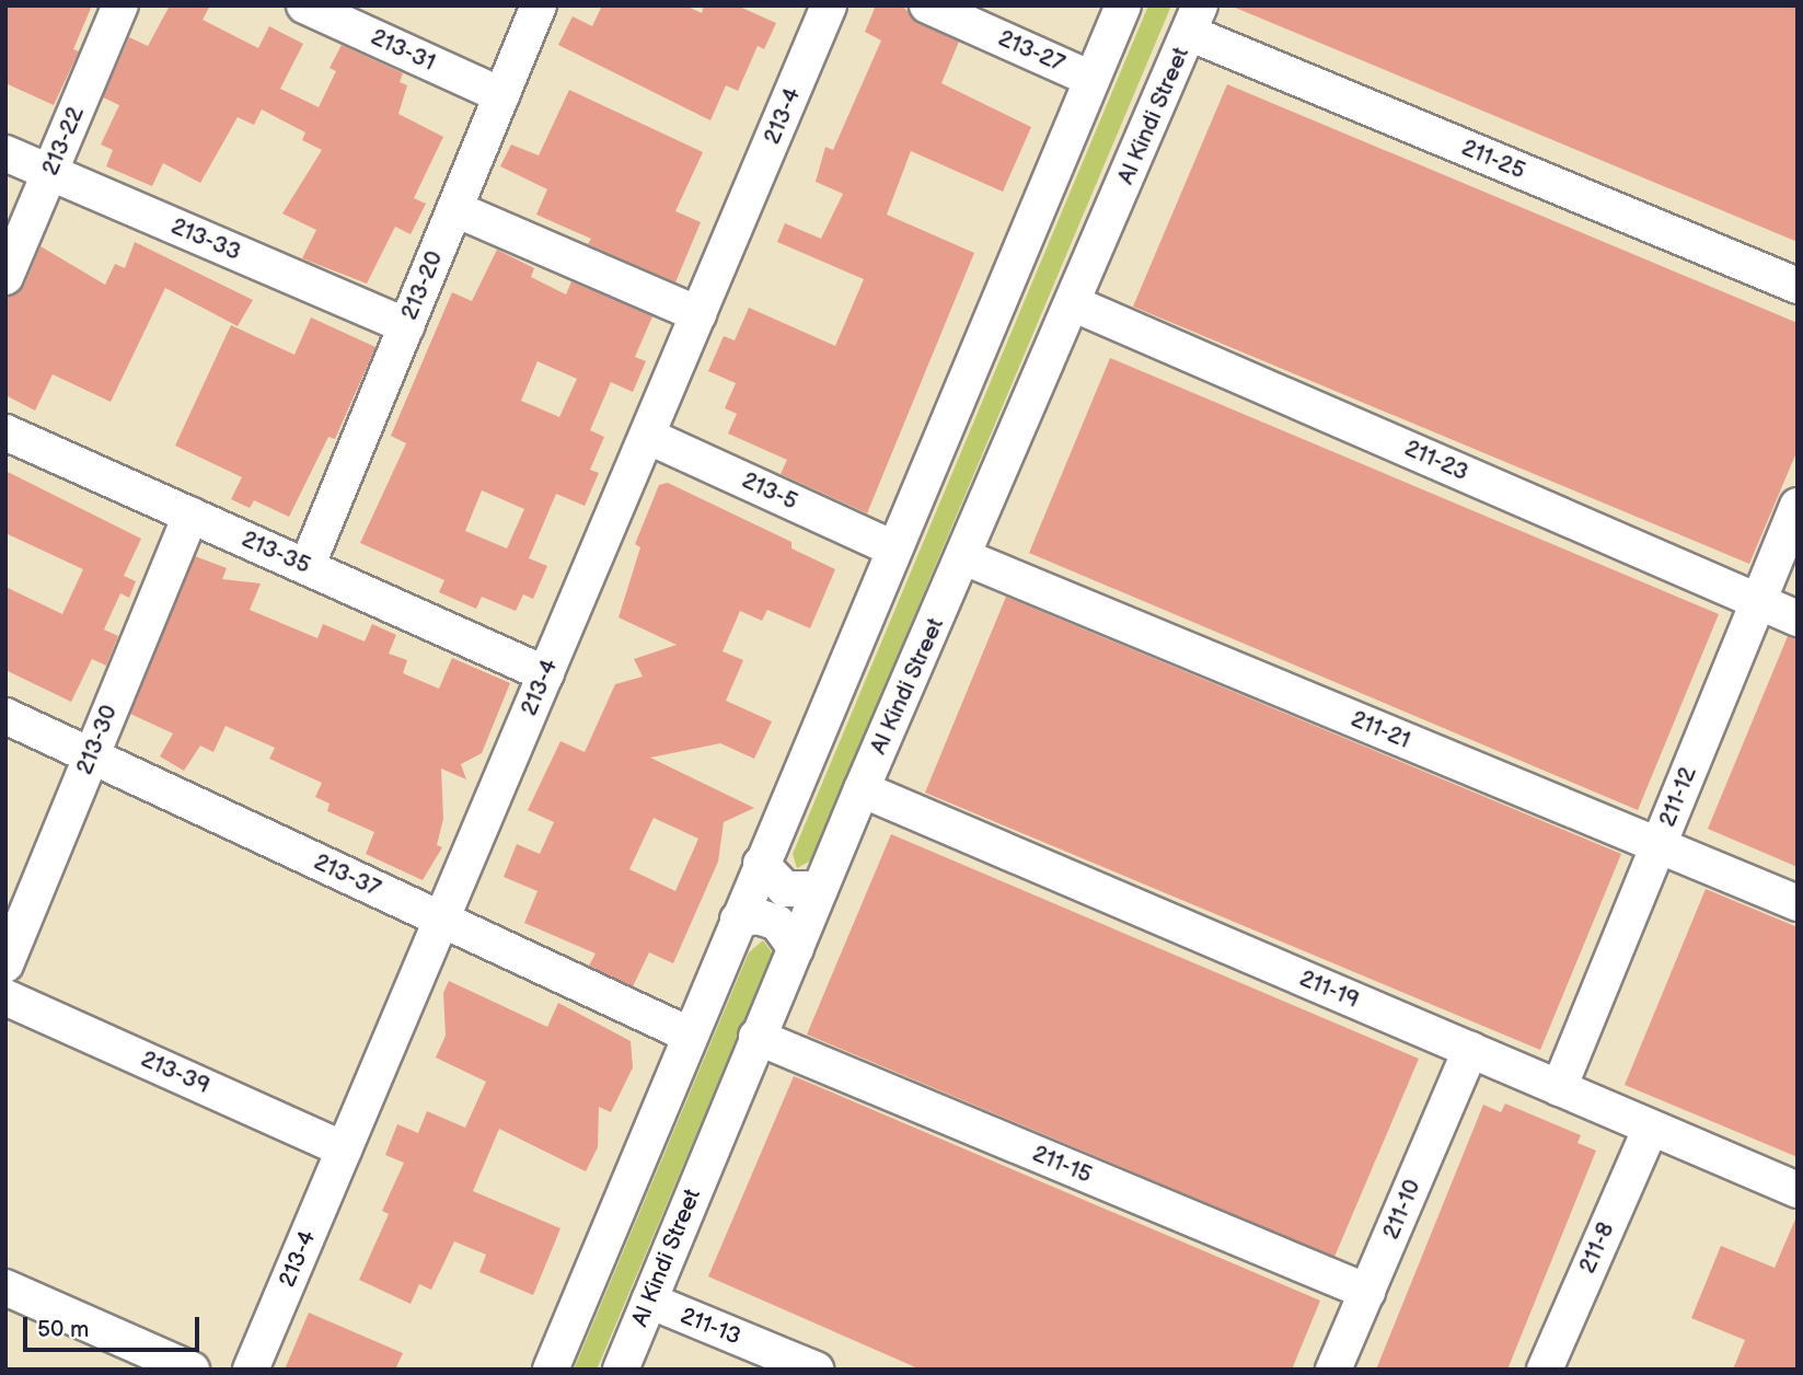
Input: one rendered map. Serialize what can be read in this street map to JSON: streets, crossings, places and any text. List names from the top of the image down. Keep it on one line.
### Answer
{"streets":{"street":["213-31","213-27","213-4","Al Kindi Street","213-22","211-25","213-33","213-20","211-23","213-5","213-35","211-21","213-30","211-12","213-37","211-19","213-39","211-15","211-10","211-8","211-13"]},"crossings":[["213-31","213-20"],["213-4","213-5"],["213-4","213-35"],["213-4","213-37"],["213-4","213-39"],["Al Kindi Street","211-25"],["Al Kindi Street","211-23"],["Al Kindi Street","211-21"],["Al Kindi Street","211-19"],["Al Kindi Street","211-15"],["Al Kindi Street","211-13"],["213-22","213-33"],["213-33","213-20"],["213-20","213-35"],["211-23","211-12"],["213-35","213-30"],["211-21","211-12"],["213-30","213-37"],["211-12","211-19"],["211-19","211-10"],["211-19","211-8"],["211-15","211-10"]],"scale_bar":"50 m"}
